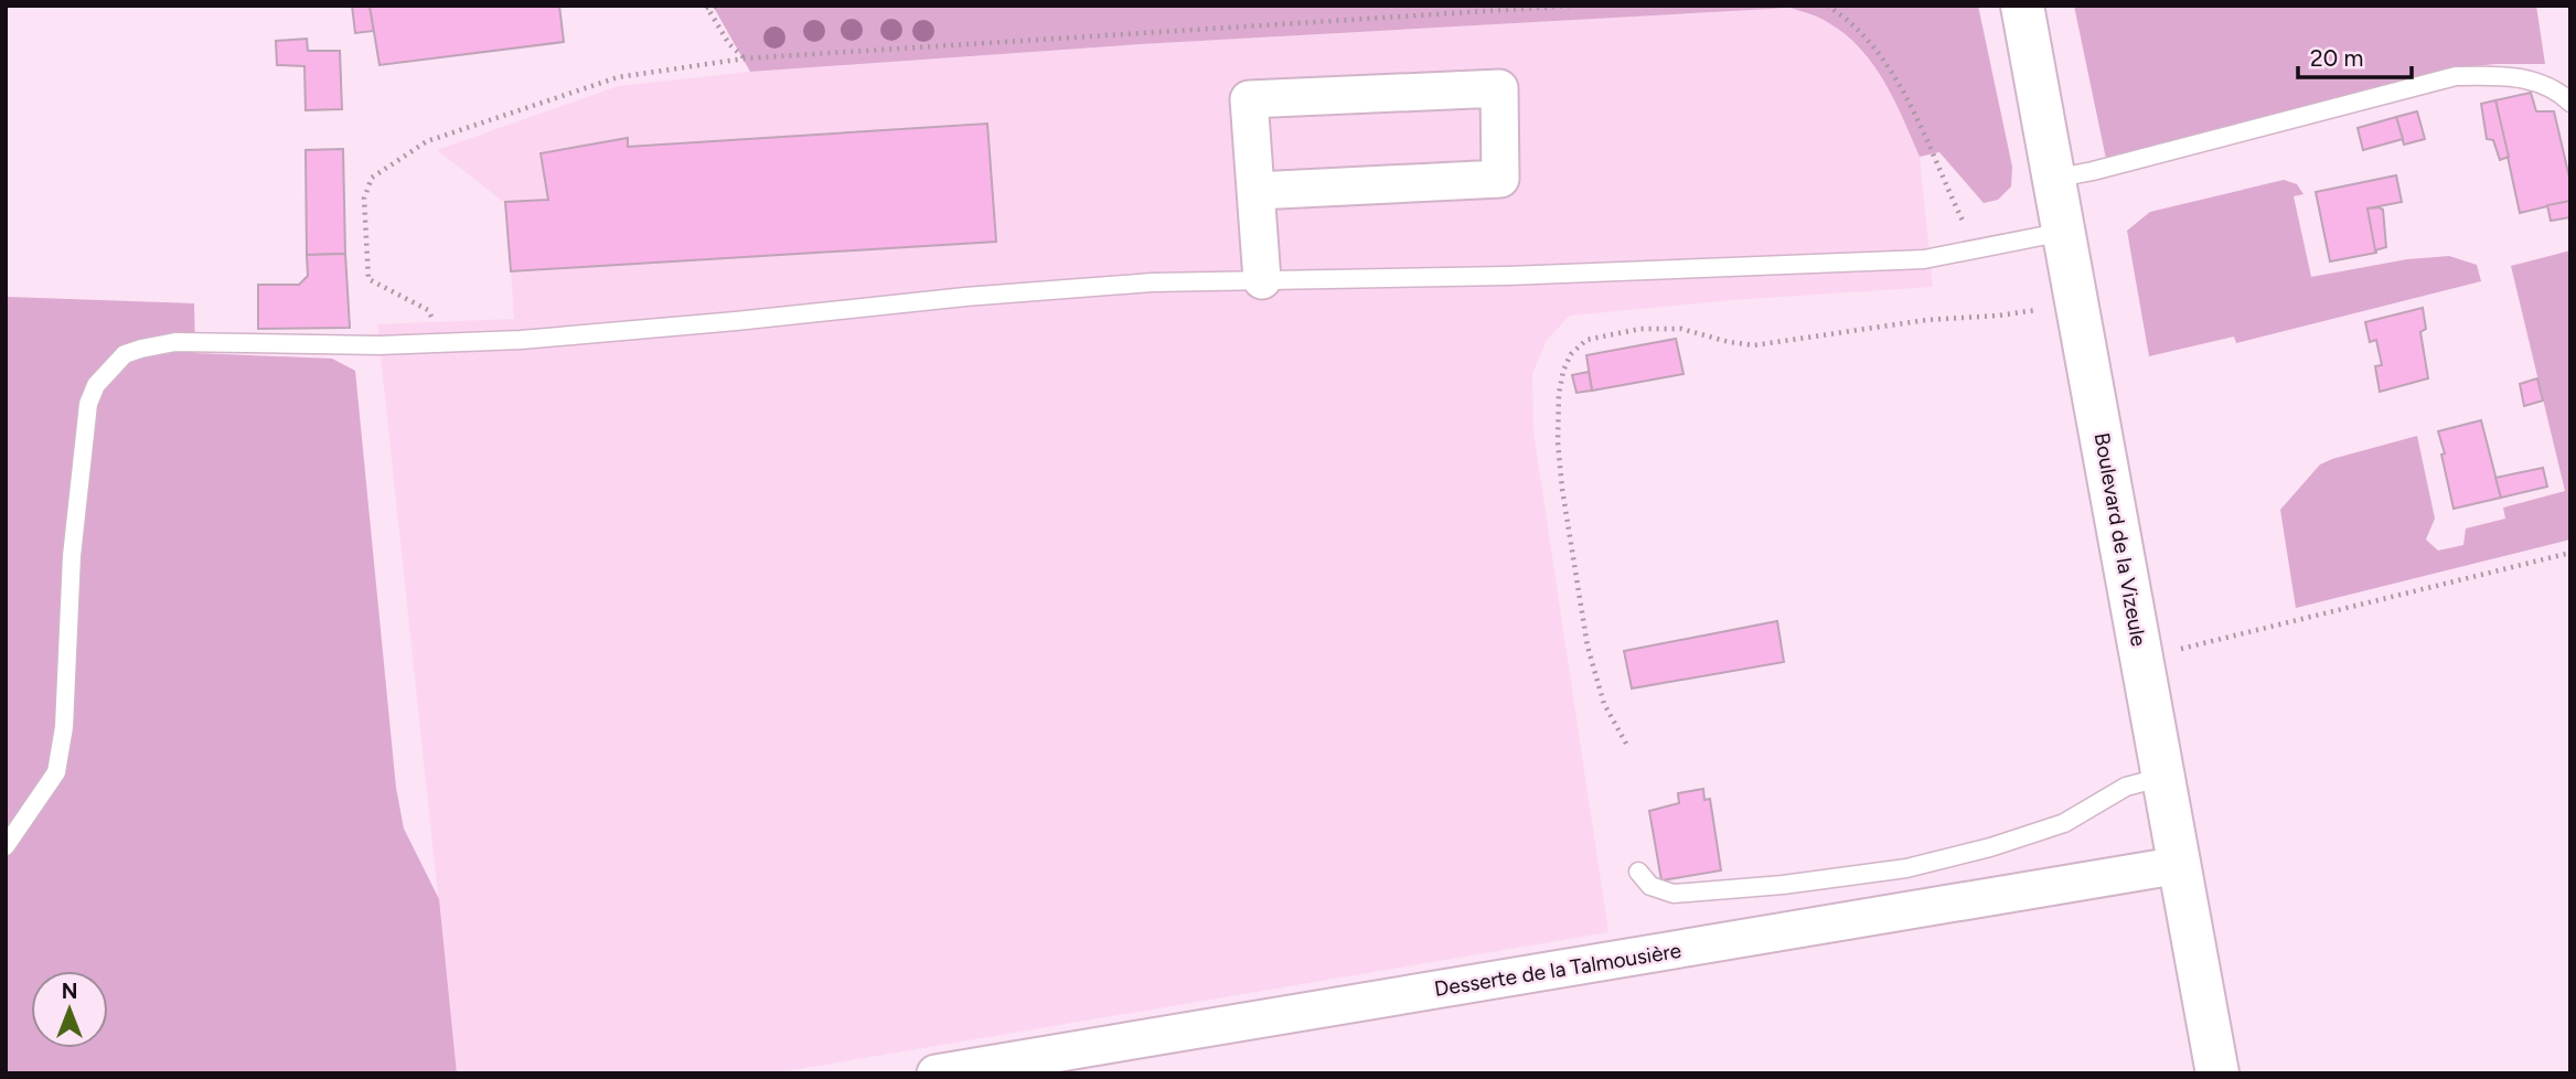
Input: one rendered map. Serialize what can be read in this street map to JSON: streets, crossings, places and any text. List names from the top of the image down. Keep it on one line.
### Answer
{"streets":{"main road":["Boulevard de la Vizeule"],"street":["Desserte de la Talmousière"]},"crossings":[["Boulevard de la Vizeule","Desserte de la Talmousière"]],"scale_bar":"20 m","north":"top"}
